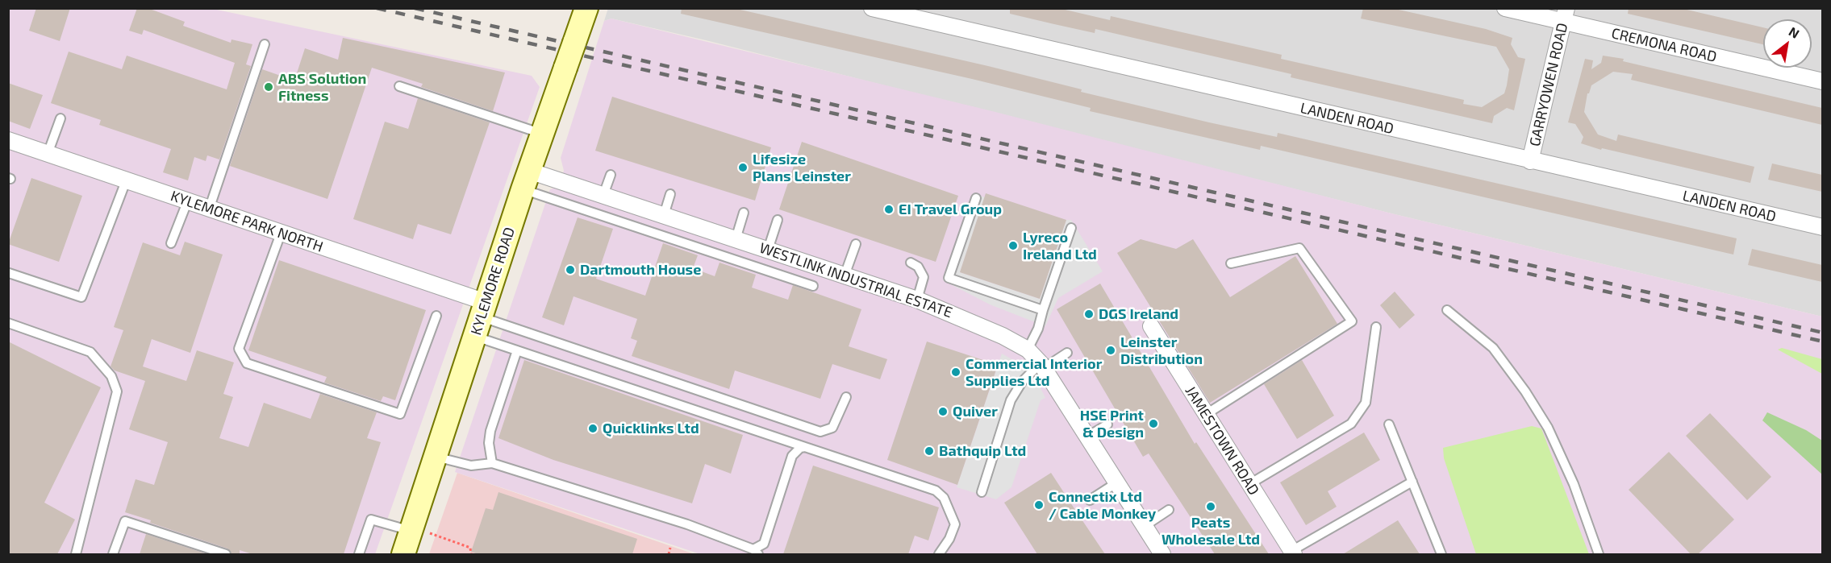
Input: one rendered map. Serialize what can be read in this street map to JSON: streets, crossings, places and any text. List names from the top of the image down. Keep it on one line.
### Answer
{"streets":{"main road":["KYLEMORE ROAD"],"street":["CREMONA ROAD","GARRYOWEN ROAD","LANDEN ROAD","KYLEMORE PARK NORTH","WESTLINK INDUSTRIAL ESTATE","JAMESTOWN ROAD"]},"crossings":[["CREMONA ROAD","GARRYOWEN ROAD"],["GARRYOWEN ROAD","LANDEN ROAD"],["KYLEMORE PARK NORTH","KYLEMORE ROAD"],["WESTLINK INDUSTRIAL ESTATE","KYLEMORE ROAD"]],"places":["ABS Solution Fitness","Lifesize Plans Leinster","EI Travel Group","Lyreco Ireland Ltd","Dartmouth House","DGS Ireland","Leinster Distribution","Commercial Interior Supplies Ltd","Quiver","HSE Print & Design","Quicklinks Ltd","Bathquip Ltd","Connectix Ltd / Cable Monkey","Peats Wholesale Ltd"],"north":"top right"}
